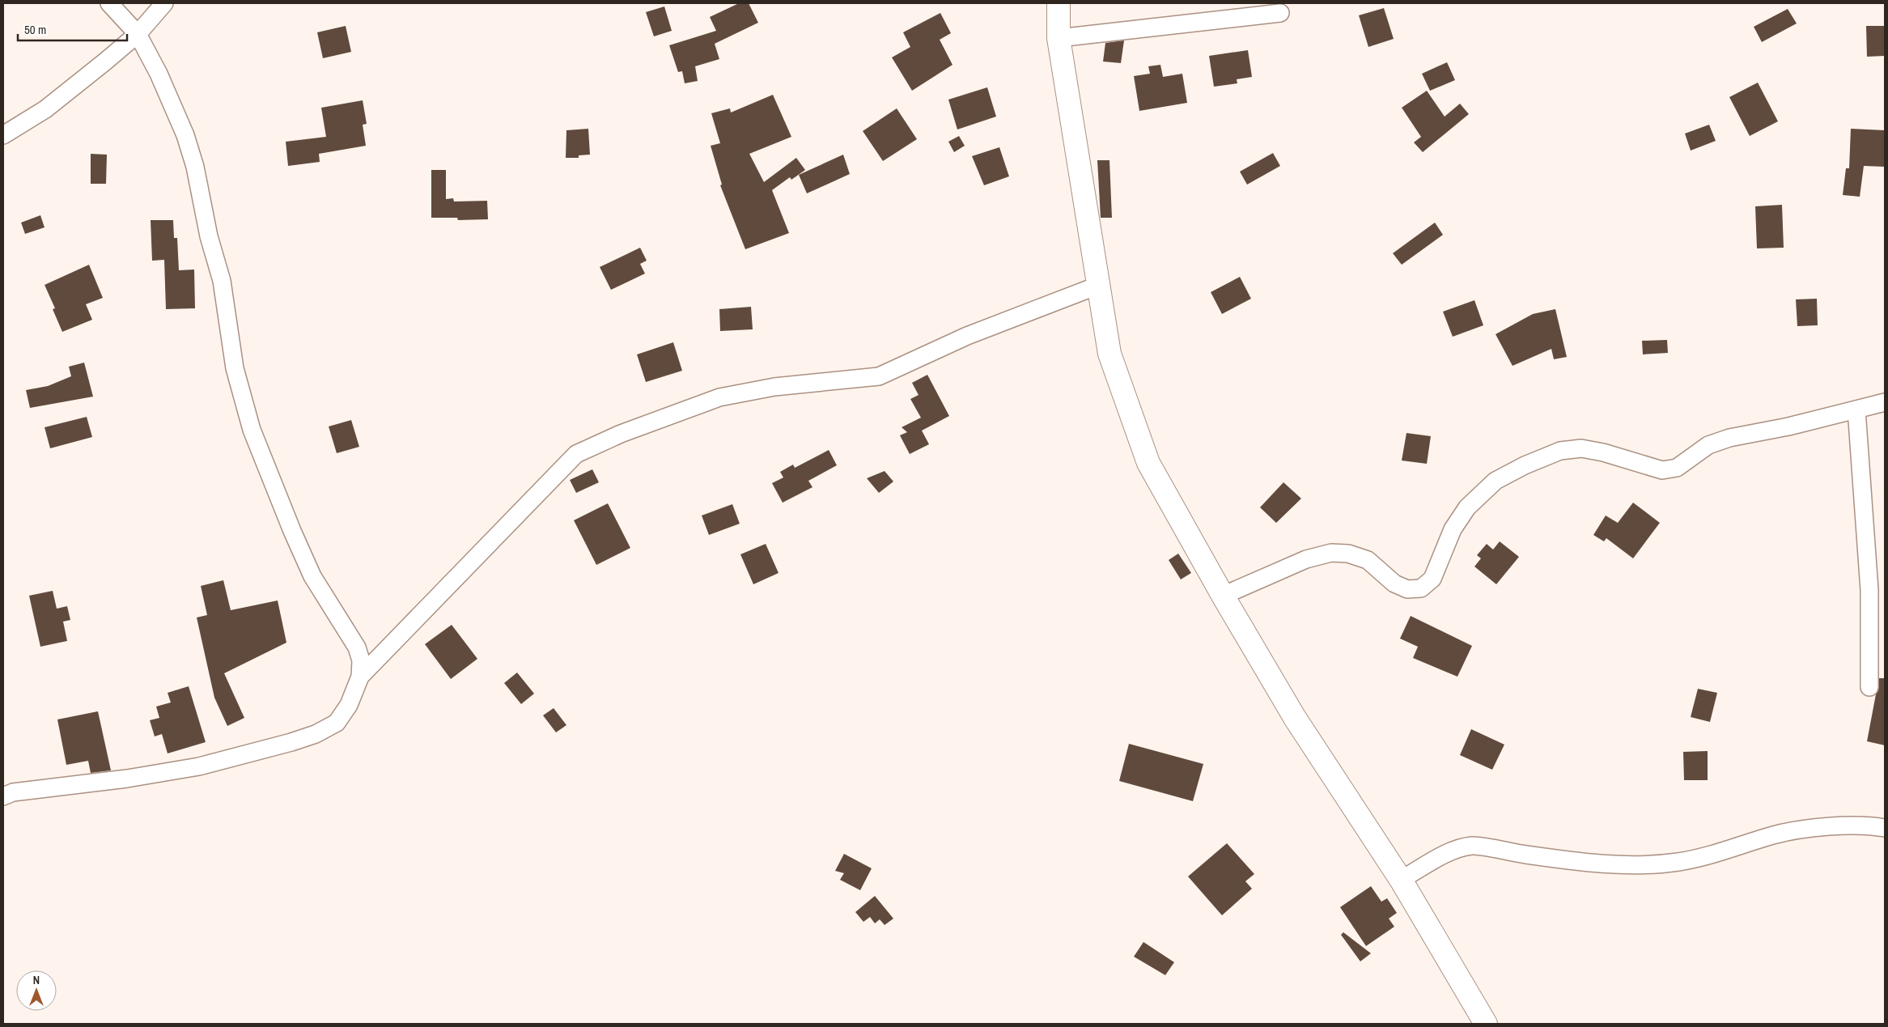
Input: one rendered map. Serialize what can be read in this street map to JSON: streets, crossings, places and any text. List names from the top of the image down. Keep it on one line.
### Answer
{"scale_bar":"50 m","north":"top"}
